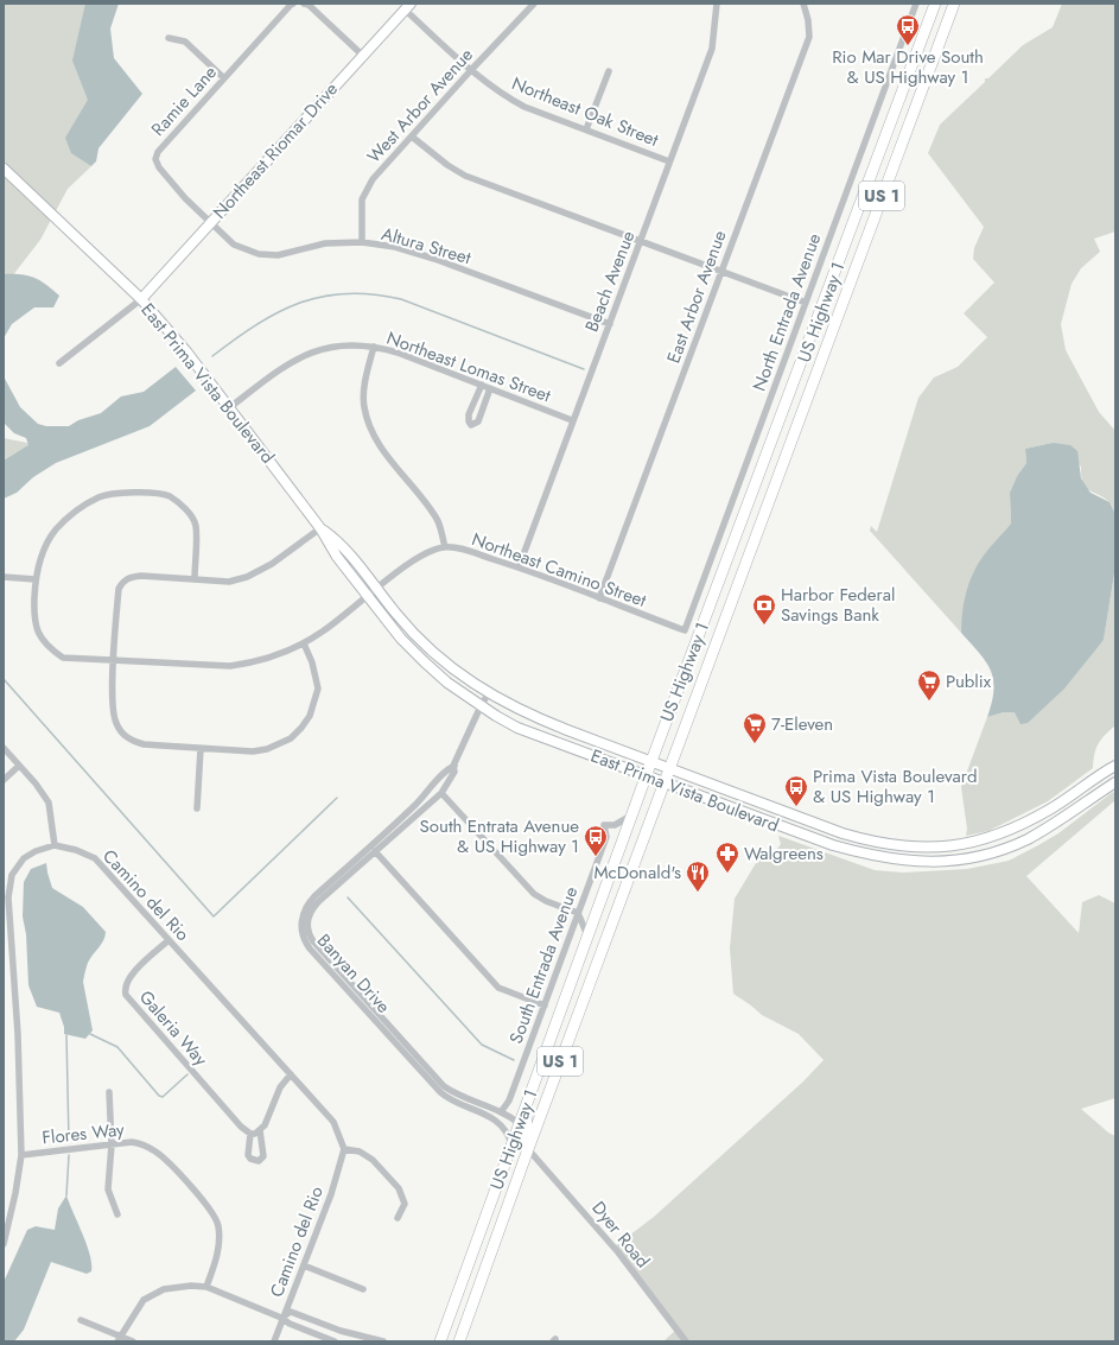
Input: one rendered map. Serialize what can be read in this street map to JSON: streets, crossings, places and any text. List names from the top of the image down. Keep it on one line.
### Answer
{"streets":{"main road":["Northeast Riomar Drive","US 1","US Highway 1","East Prima Vista Boulevard"],"street":["Ramie Lane","West Arbor Avenue","Northeast Oak Street","Altura Street","Beach Avenue","East Arbor Avenue","North Entrada Avenue","Northeast Lomas Street","Northeast Camino Street","Camino del Rio","South Entrada Avenue","Banyan Drive","Galeria Way","Flores Way","Dyer Road"]},"crossings":[["Ramie Lane","Northeast Riomar Drive"],["Ramie Lane","Altura Street"],["West Arbor Avenue","Northeast Oak Street"],["West Arbor Avenue","Altura Street"],["Northeast Oak Street","Northeast Riomar Drive"],["Northeast Oak Street","Beach Avenue"],["Northeast Riomar Drive","Altura Street"],["Northeast Riomar Drive","East Prima Vista Boulevard"],["Altura Street","Beach Avenue"],["Beach Avenue","Northeast Lomas Street"],["Beach Avenue","Northeast Camino Street"],["East Arbor Avenue","Northeast Camino Street"],["North Entrada Avenue","Northeast Camino Street"],["US Highway 1","East Prima Vista Boulevard"],["US Highway 1","South Entrada Avenue"],["US Highway 1","Banyan Drive"],["US Highway 1","Dyer Road"],["Northeast Lomas Street","East Prima Vista Boulevard"],["East Prima Vista Boulevard","Northeast Camino Street"],["East Prima Vista Boulevard","Banyan Drive"],["Camino del Rio","Galeria Way"],["South Entrada Avenue","Banyan Drive"]],"places":{"bus stop":["Rio Mar Drive South & US Highway 1","Prima Vista Boulevard & US Highway 1","South Entrata Avenue & US Highway 1"],"bank":["Harbor Federal Savings Bank"],"supermarket":["Publix","7-Eleven"],"pharmacy":["Walgreens"],"restaurant":["McDonald's"]}}
